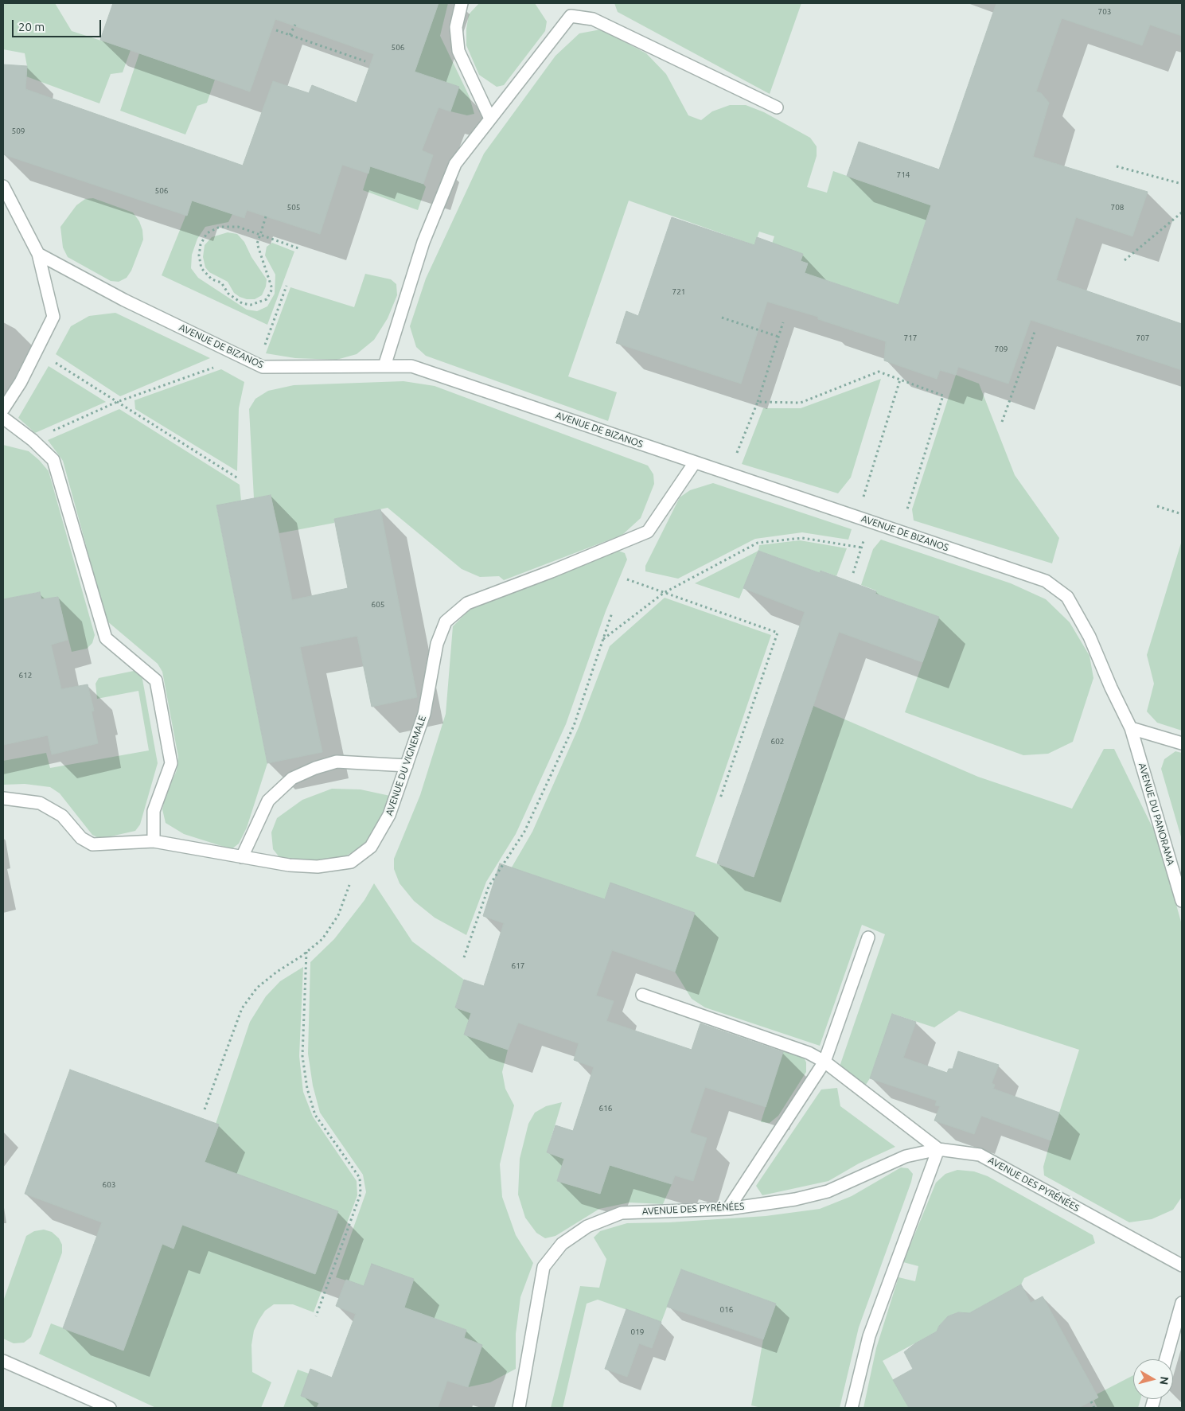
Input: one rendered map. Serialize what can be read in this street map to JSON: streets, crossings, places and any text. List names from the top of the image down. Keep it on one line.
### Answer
{"streets":{"lane":["AVENUE DE BIZANOS","AVENUE DU VIGNEMALE","AVENUE DU PANORAMA","AVENUE DES PYRÉNÉES"]},"crossings":[["AVENUE DE BIZANOS","AVENUE DU VIGNEMALE"],["AVENUE DE BIZANOS","AVENUE DU PANORAMA"]],"house_numbers":["703","506","509","714","506","505","708","721","717","707","709","605","612","602","617","616","603","016","019"],"scale_bar":"20 m","north":"right"}
